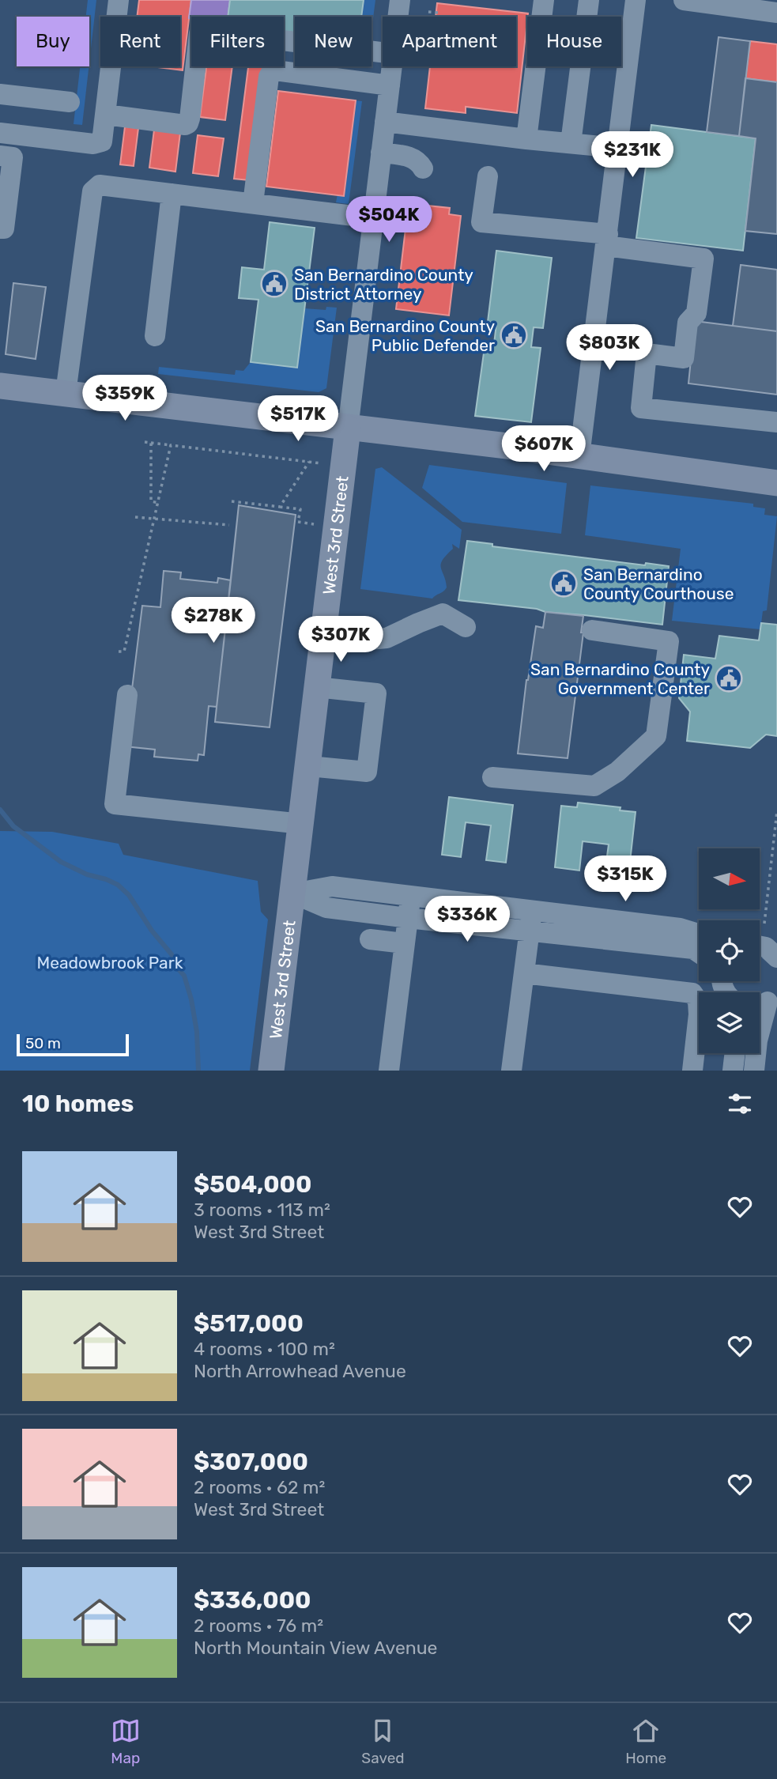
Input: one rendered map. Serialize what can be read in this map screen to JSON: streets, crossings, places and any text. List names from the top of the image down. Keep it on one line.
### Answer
{"streets":{"main road":["West 3rd Street"]},"parks":["Meadowbrook Park"],"places":{"public building":["San Bernardino County District Attorney","San Bernardino County Public Defender","San Bernardino County Courthouse","San Bernardino County Government Center"]},"scale_bar":"50 m","north":"right","page":{"chip":["Buy","Rent","Filters","New","Apartment","House"],"price":["$231K","$504K","$803K","$359K","$517K","$607K","$278K","$307K","$315K","$336K"],"scale":"50 m","heading":"10 homes","list":[{"name":"$504,000","note":"3 rooms · 113 m² · West 3rd Street"},{"name":"$517,000","note":"4 rooms · 100 m² · North Arrowhead Avenue"},{"name":"$307,000","note":"2 rooms · 62 m² · West 3rd Street"},{"name":"$336,000","note":"2 rooms · 76 m² · North Mountain View Avenue"}],"tabs":["Map","Saved","Home"]}}
